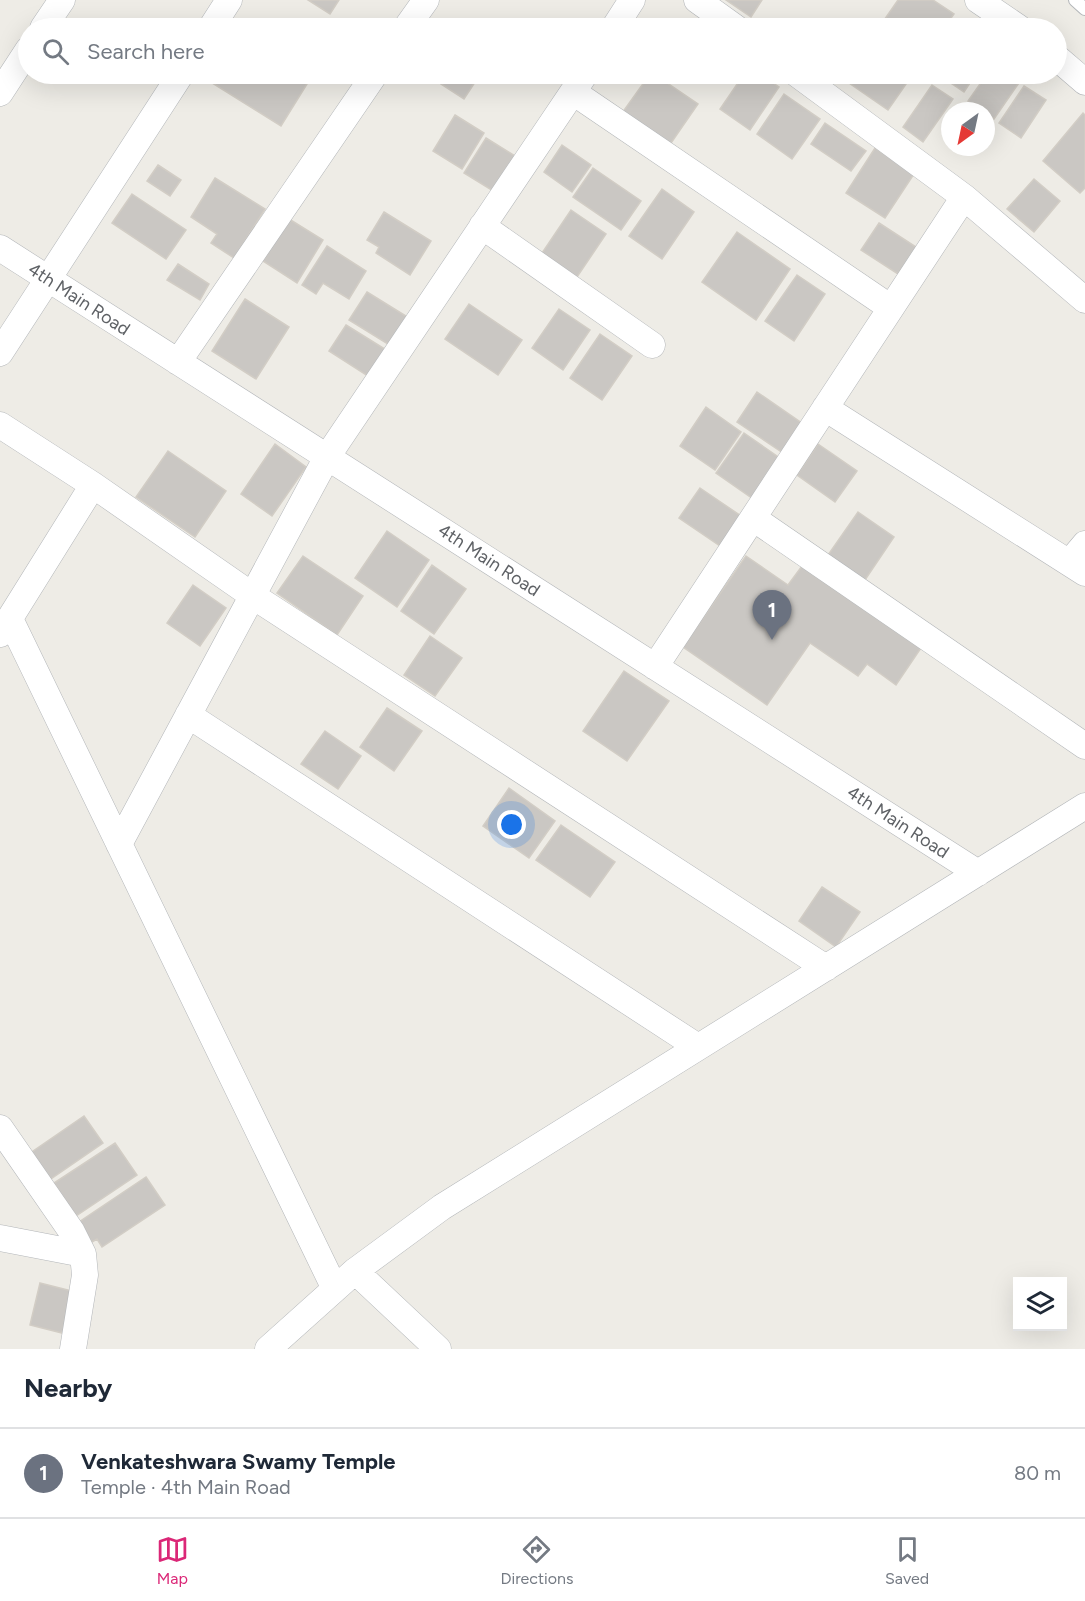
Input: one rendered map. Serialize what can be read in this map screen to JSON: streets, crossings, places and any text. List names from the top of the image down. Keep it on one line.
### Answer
{"streets":{"street":["4th Main Road"]},"north":"bottom left","page":{"search":"Search here","pins":"1","heading":"Nearby","list":[{"mark":"1","name":"Venkateshwara Swamy Temple","note":"Temple · 4th Main Road","value":"80 m"}],"nav":["Map","Directions","Saved"]}}
